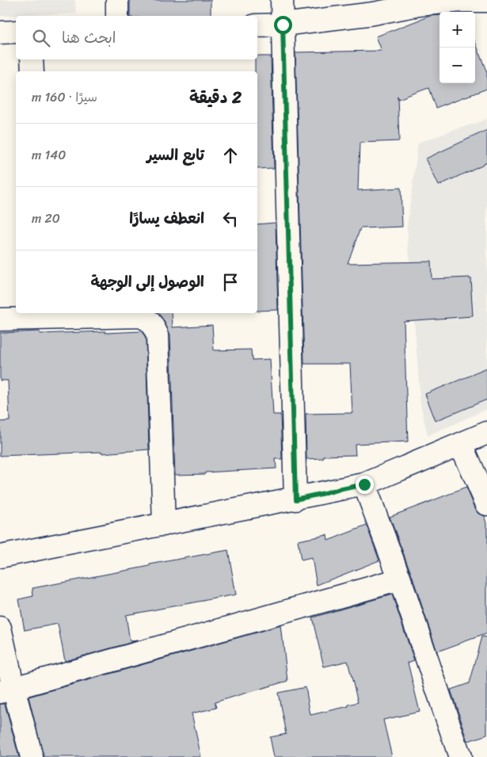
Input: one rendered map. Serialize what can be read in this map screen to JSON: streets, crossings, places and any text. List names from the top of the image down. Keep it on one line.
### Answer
{"page":{"map_buttons":["+","−"],"search":"ابحث هنا","heading":["2 دقيقة","سيرًا · 160 m"],"list":[["تابع السير","140 m"],["انعطف يسارًا","20 m"],"الوصول إلى الوجهة"]}}
